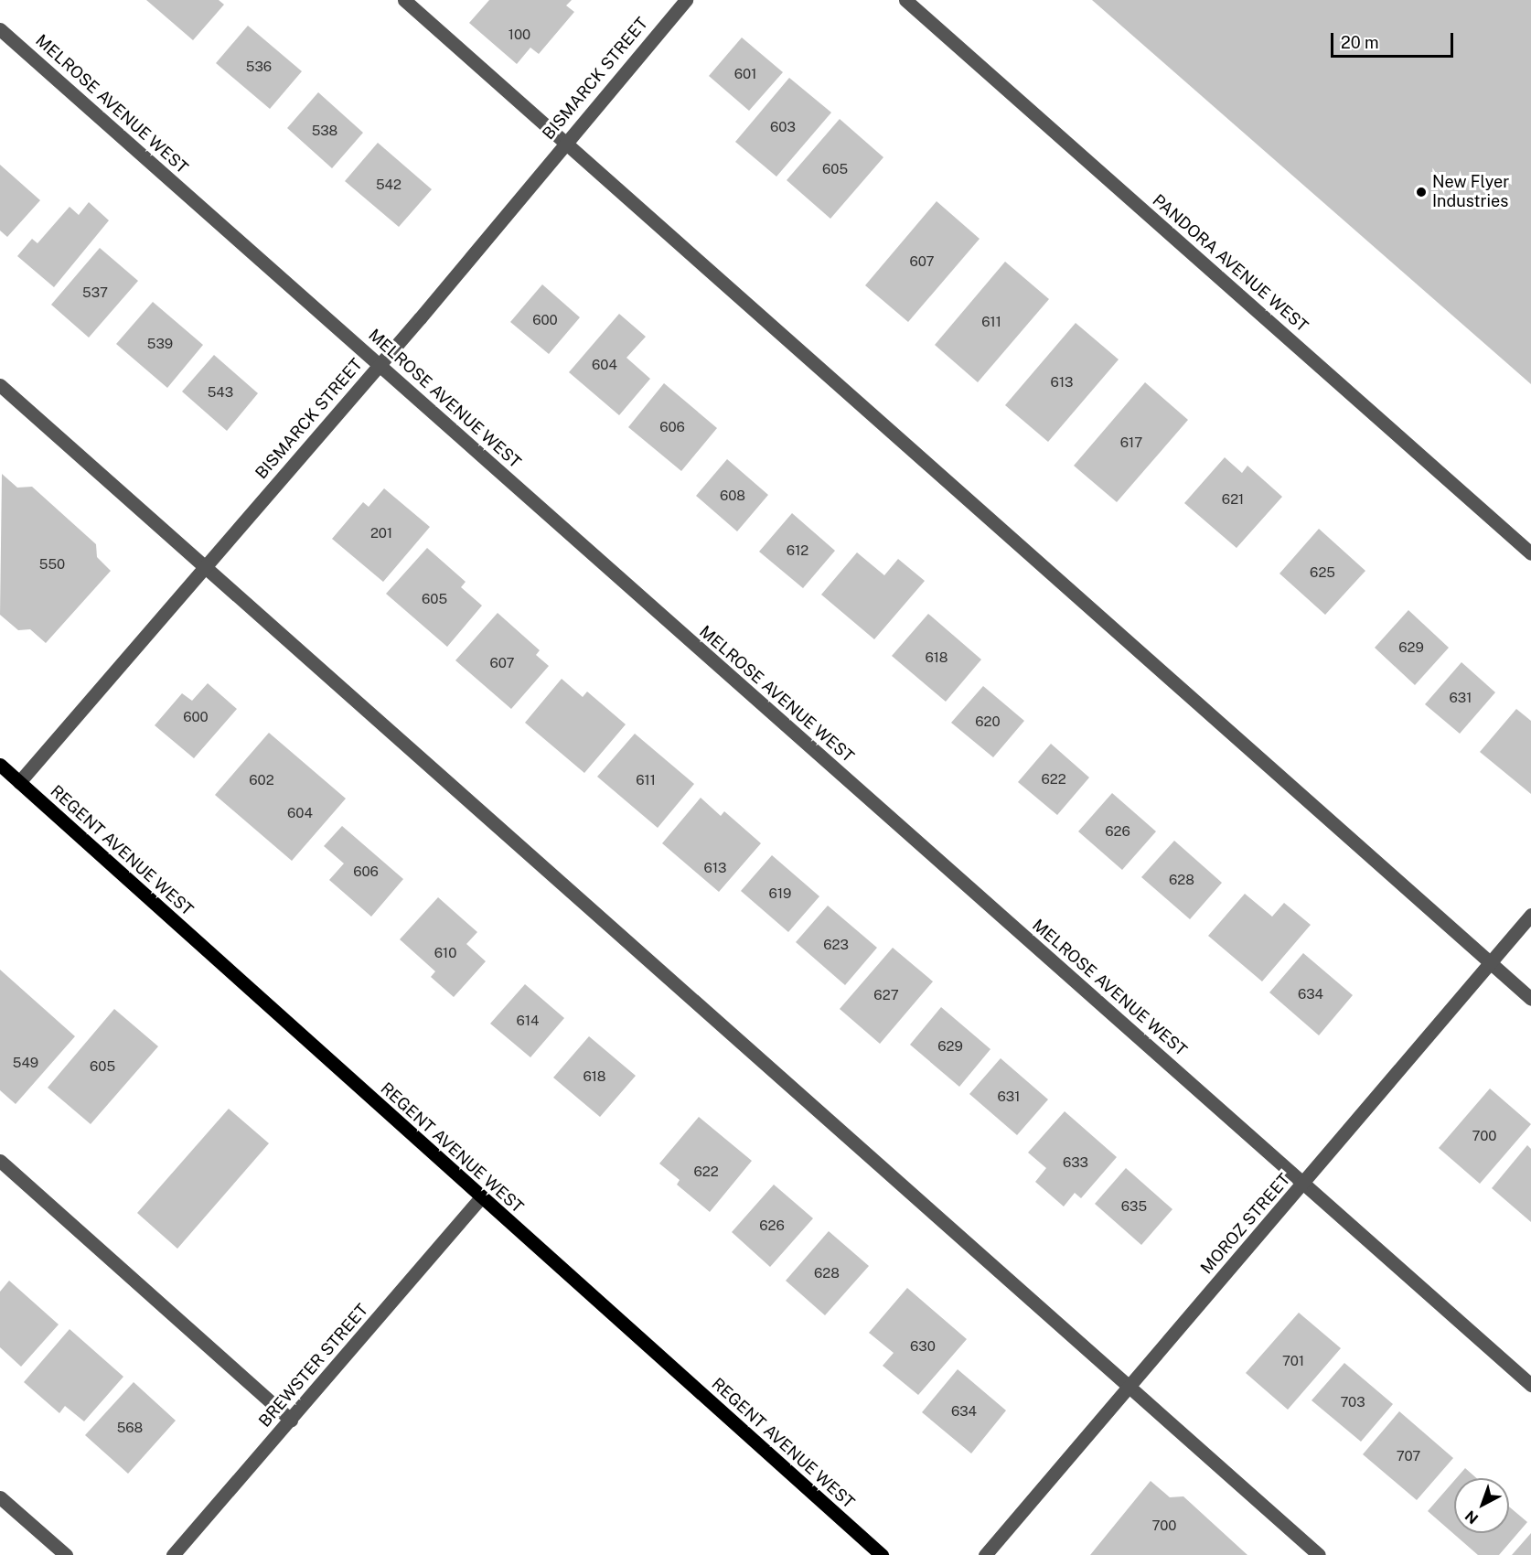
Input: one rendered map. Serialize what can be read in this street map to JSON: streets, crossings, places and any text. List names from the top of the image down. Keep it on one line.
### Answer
{"streets":{"main road":["REGENT AVENUE WEST"],"street":["BISMARCK STREET","MELROSE AVENUE WEST","PANDORA AVENUE WEST","MOROZ STREET","BREWSTER STREET"]},"crossings":[["BISMARCK STREET","MELROSE AVENUE WEST"],["BISMARCK STREET","REGENT AVENUE WEST"],["MELROSE AVENUE WEST","MOROZ STREET"],["REGENT AVENUE WEST","BREWSTER STREET"]],"places":["New Flyer Industries"],"house_numbers":["100","536","601","603","538","605","542","607","537","600","611","539","604","613","543","606","617","608","621","201","612","550","625","605","629","618","607","631","600","620","622","602","611","604","626","613","606","628","619","623","610","634","627","614","629","549","605","618","631","700","633","622","635","626","628","630","701","703","634","568","707","700"],"scale_bar":"20 m","north":"bottom left"}
